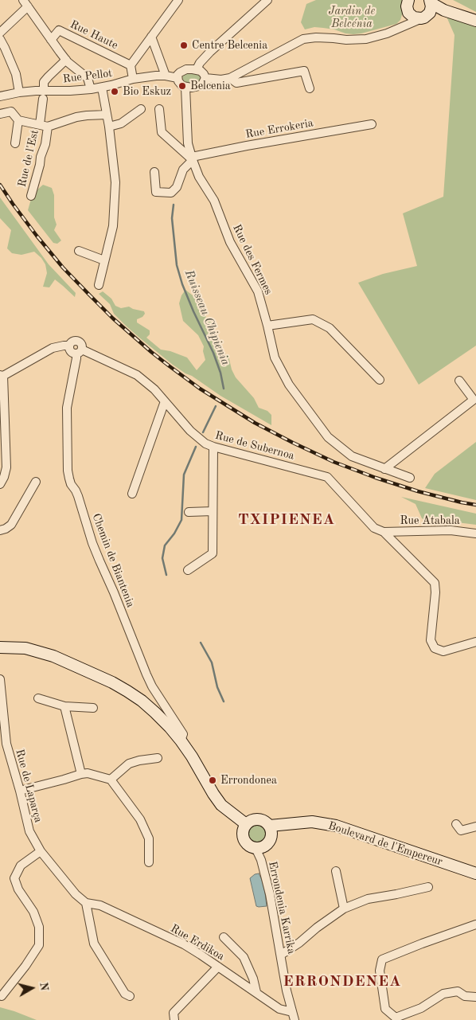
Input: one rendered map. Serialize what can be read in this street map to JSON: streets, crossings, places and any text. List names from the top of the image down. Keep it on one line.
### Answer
{"streets":{"main road":["Boulevard de l'Empereur"],"street":["Rue Haute","Rue Pellot","Rue Errokeria","Rue de l'Est","Rue des Fermes","Rue de Subernoa","Rue Atabala","Chemin de Biantenia","Rue de Laparça","Errondenia Karrika","Rue Erdikoa"]},"crossings":[["Rue Pellot","Rue de l'Est"],["Rue Pellot","Rue des Fermes"],["Rue Errokeria","Rue des Fermes"],["Rue de Subernoa","Rue Atabala"],["Rue de Subernoa","Chemin de Biantenia"],["Rue de Laparça","Rue Erdikoa"],["Boulevard de l'Empereur","Errondenia Karrika"],["Errondenia Karrika","Rue Erdikoa"]],"districts":["TXIPIENEA","ERRONDENEA"],"water":["Ruisseau Chipienia"],"parks":["Jardin de Belcénia"],"places":["Centre Belcenia","Belcenia","Bio Eskuz","Errondonea"],"north":"right"}
